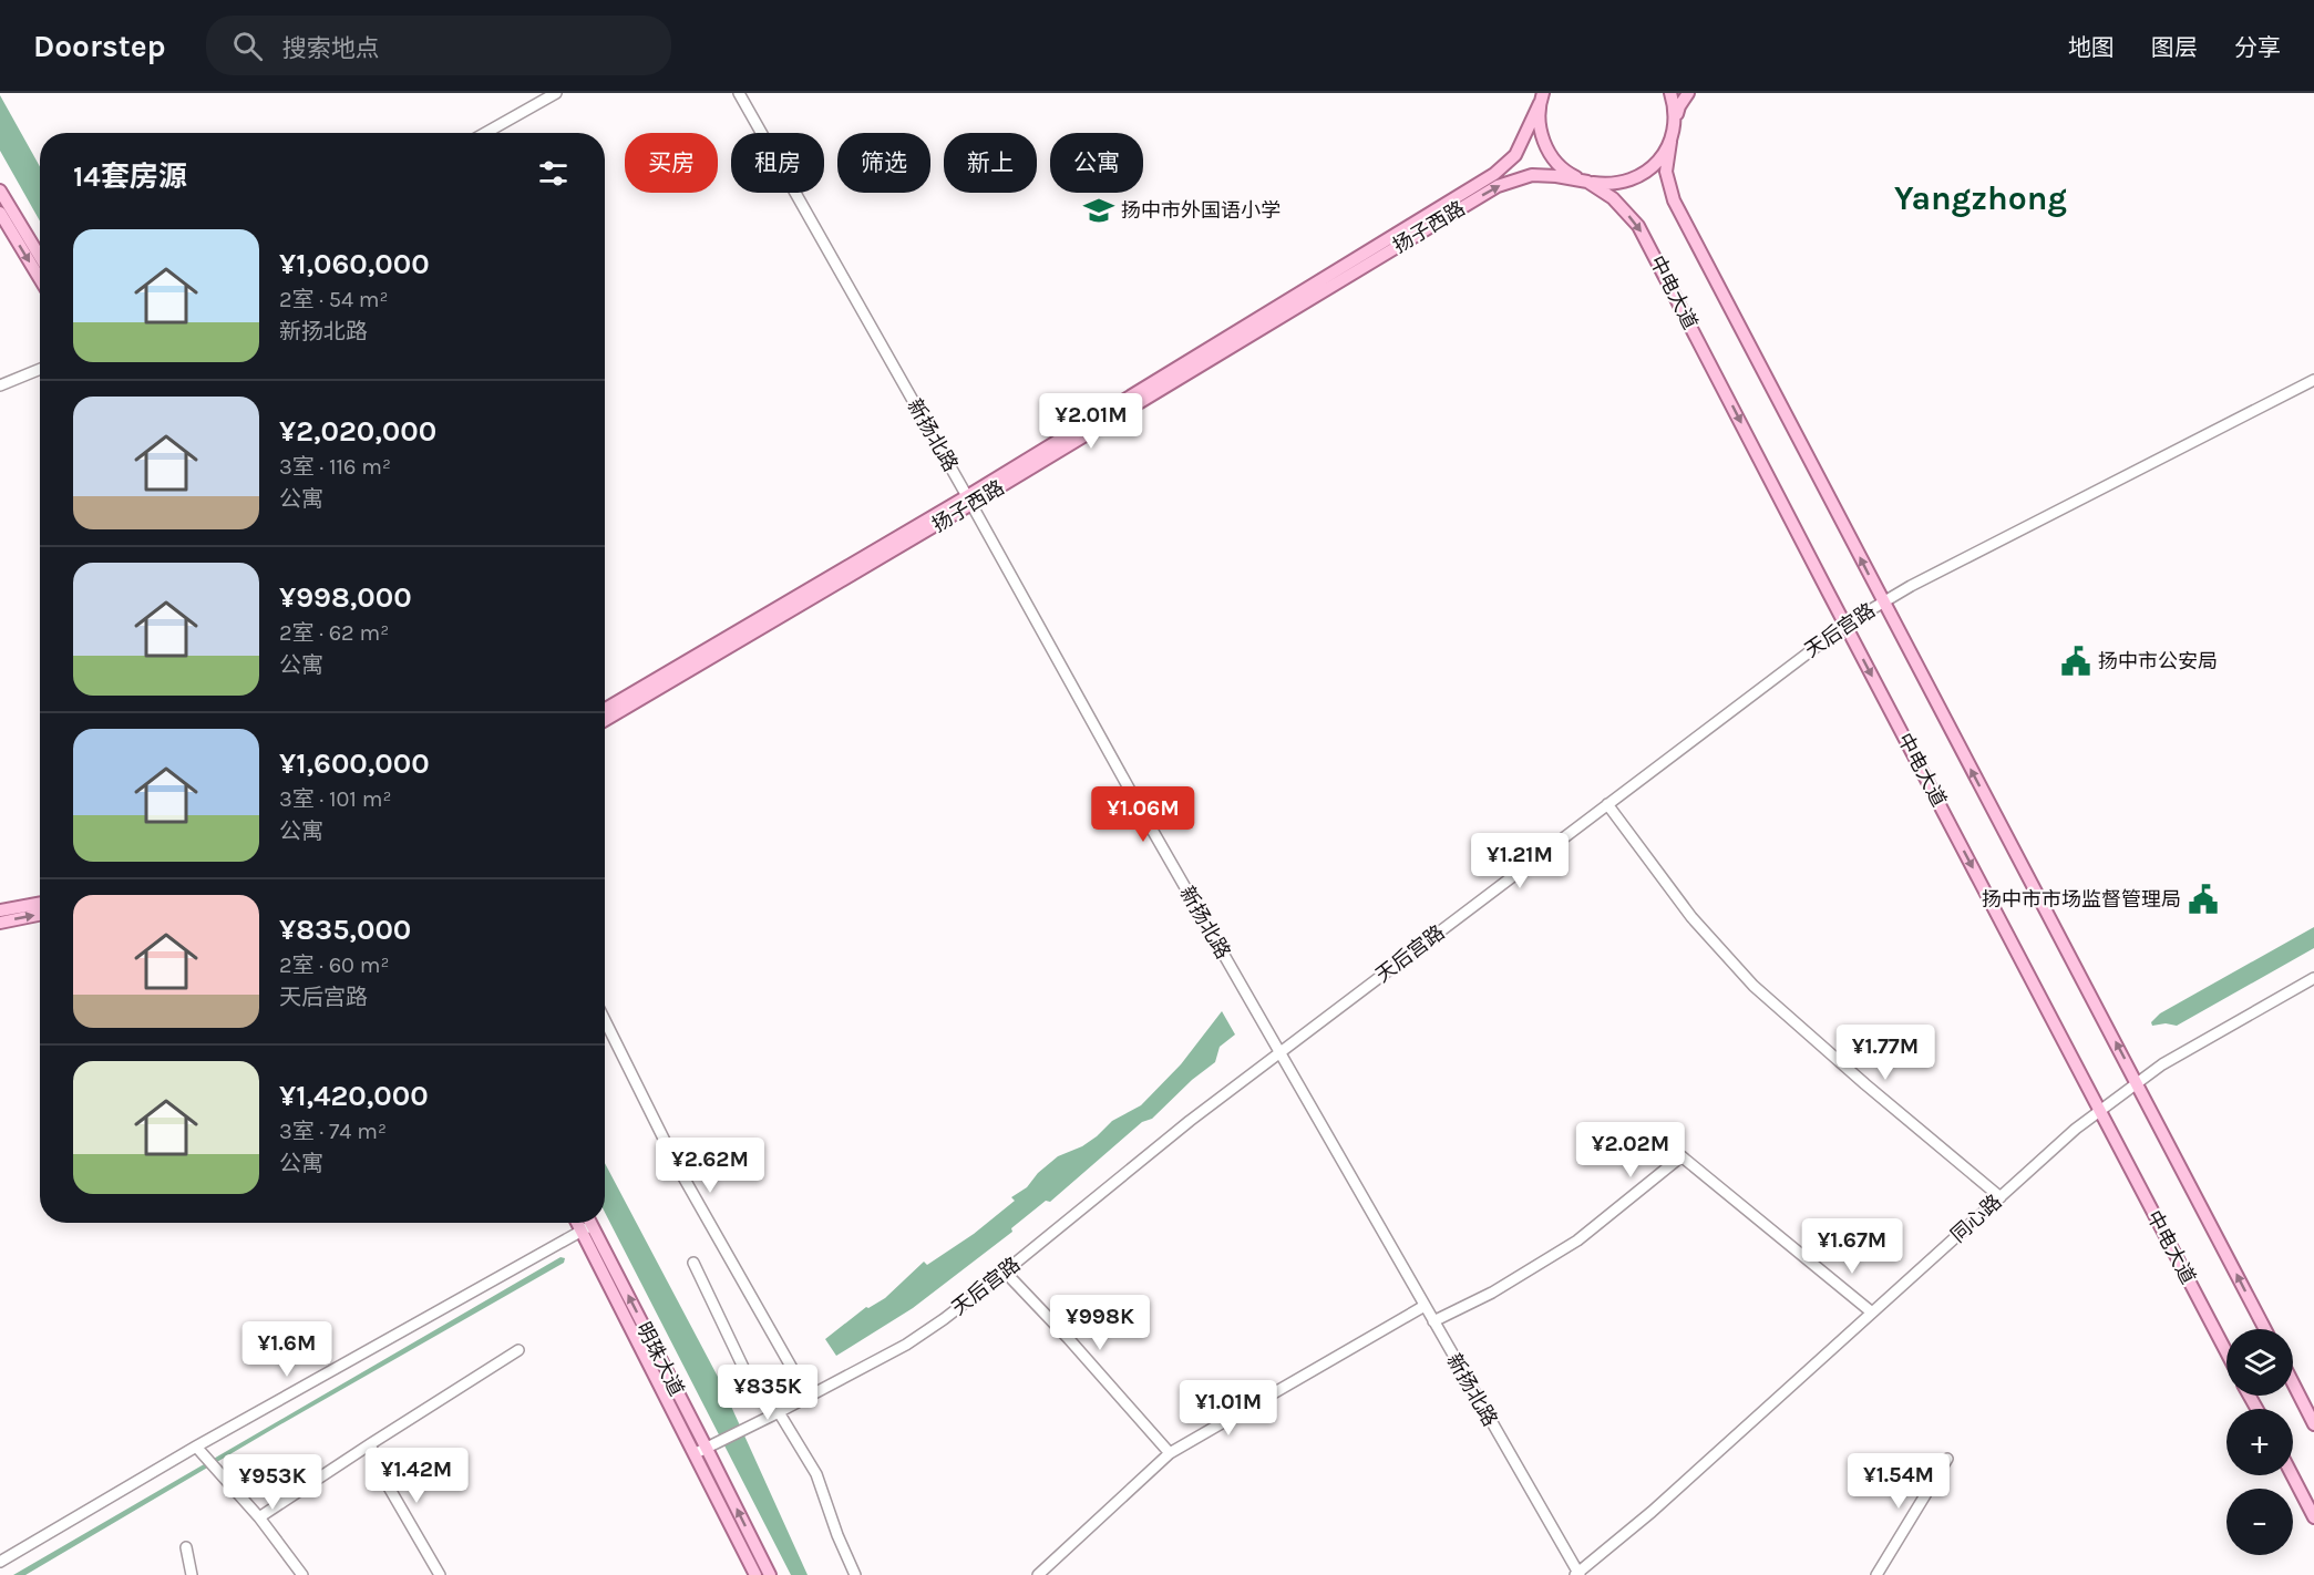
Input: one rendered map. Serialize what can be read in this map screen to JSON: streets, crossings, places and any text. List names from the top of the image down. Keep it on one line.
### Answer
{"streets":{"main road":["扬子西路","中电大道","明珠大道"],"street":["新扬北路","天后宫路","同心路"]},"crossings":[["扬子西路","中电大道"],["扬子西路","新扬北路"],["中电大道","天后宫路"],["中电大道","同心路"],["新扬北路","天后宫路"],["新扬北路","同心路"],["天后宫路","明珠大道"]],"districts":["Yangzhong"],"places":{"school or university":["扬中市外国语小学"],"public building":["扬中市公安局","扬中市市场监督管理局"]},"page":{"header":"Doorstep","search":"搜索地点","nav":["地图","图层","分享"],"chip":["买房","租房","筛选","新上","公寓"],"heading":"14套房源","list":[{"name":"¥1,060,000","note":"2室 · 54 m² · 新扬北路"},{"name":"¥2,020,000","note":"3室 · 116 m² · 公寓"},{"name":"¥998,000","note":"2室 · 62 m² · 公寓"},{"name":"¥1,600,000","note":"3室 · 101 m² · 公寓"},{"name":"¥835,000","note":"2室 · 60 m² · 天后宫路"},{"name":"¥1,420,000","note":"3室 · 74 m² · 公寓"}],"price":["¥2.01M","¥1.06M","¥1.21M","¥1.77M","¥2.02M","¥2.62M","¥1.67M","¥998K","¥1.6M","¥835K","¥1.01M","¥1.42M","¥1.54M","¥953K"],"map_buttons":["+","−"]}}
